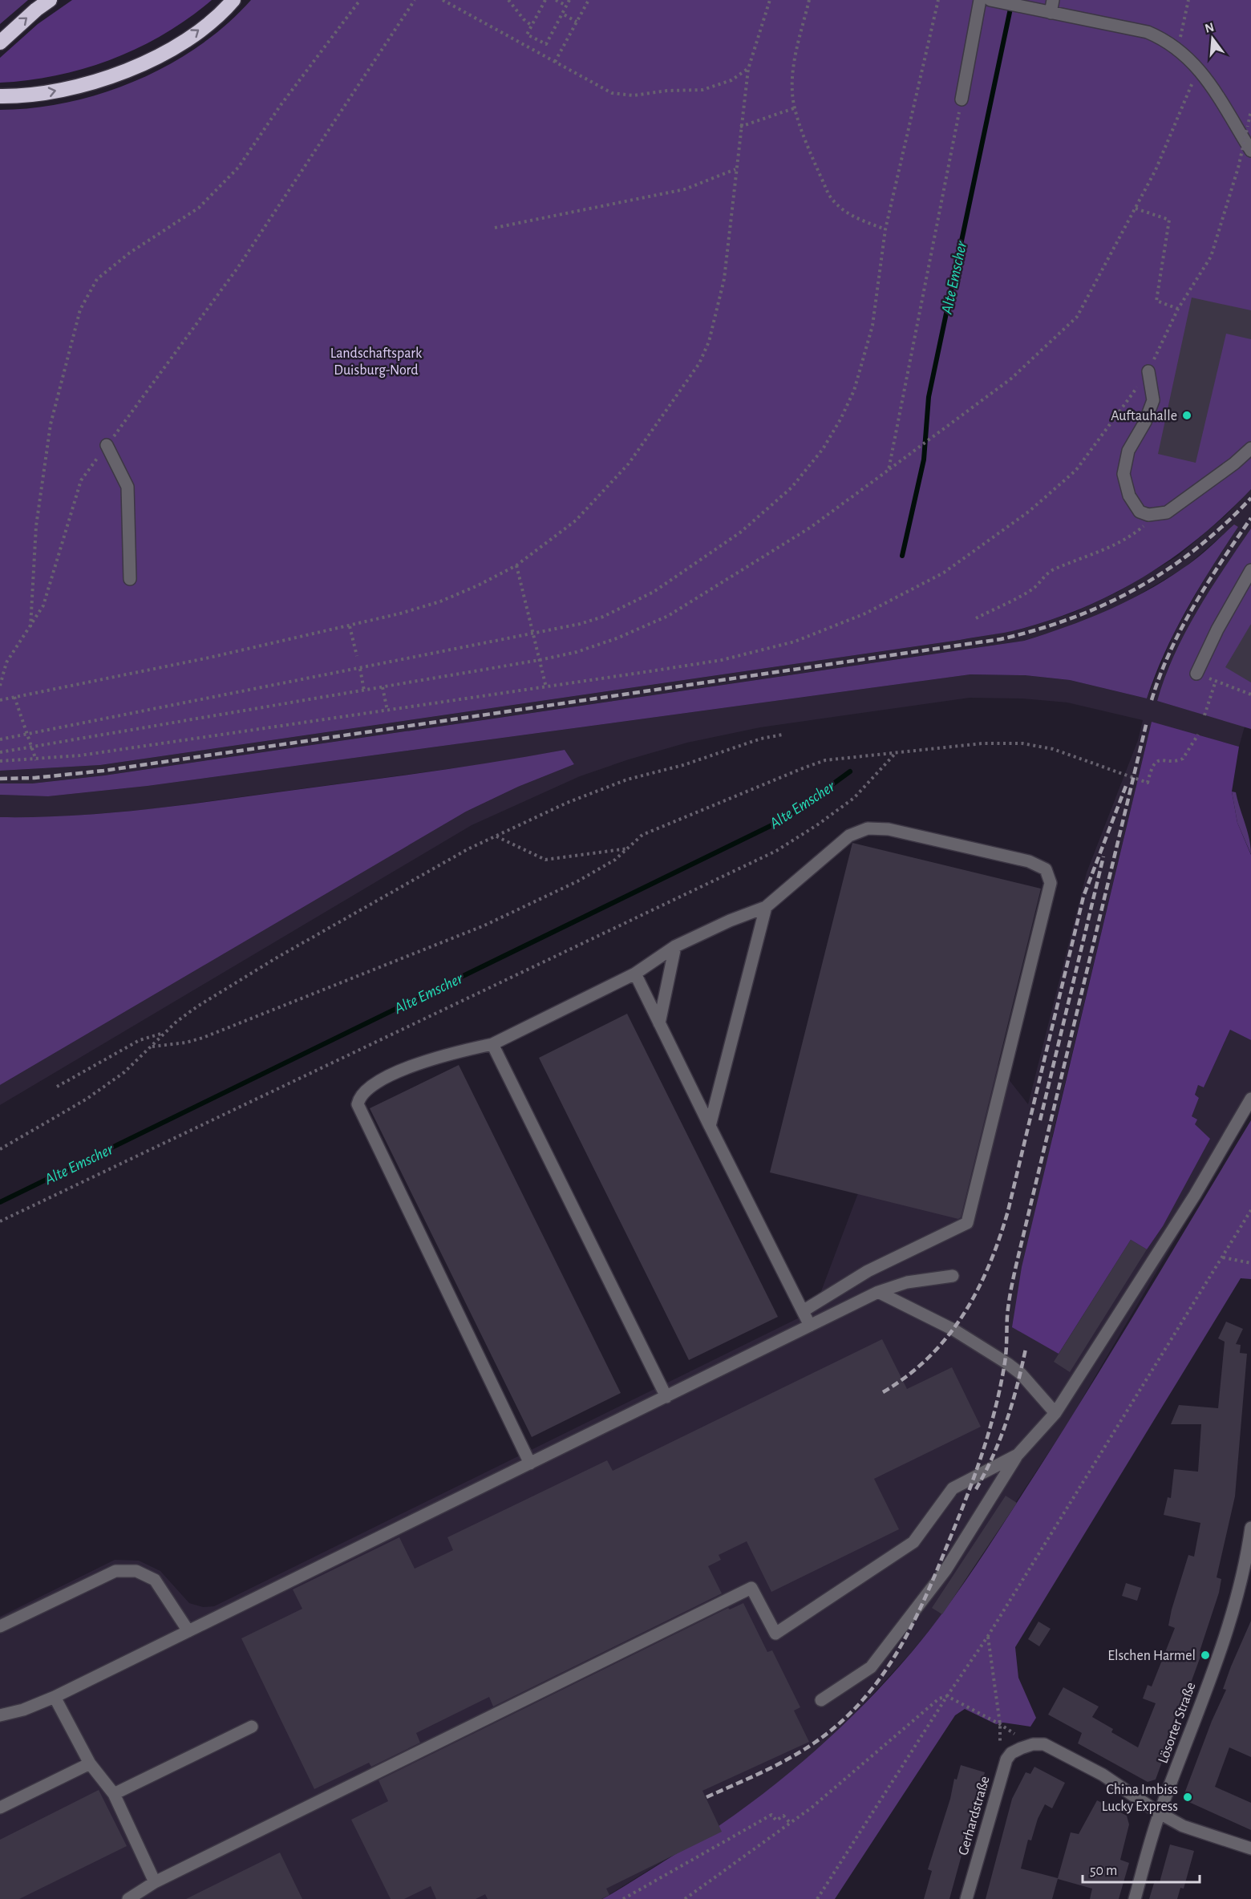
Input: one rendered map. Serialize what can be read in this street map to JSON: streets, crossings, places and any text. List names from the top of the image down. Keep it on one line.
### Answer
{"streets":{"street":["Lösorter Straße","Gerhardstraße"]},"crossings":[["Lösorter Straße","Gerhardstraße"]],"water":["Alte Emscher"],"parks":["Landschaftspark Duisburg-Nord"],"places":["Auftauhalle","Elschen Harmel","China Imbiss Lucky Express"],"scale_bar":"50 m","north":"top"}
